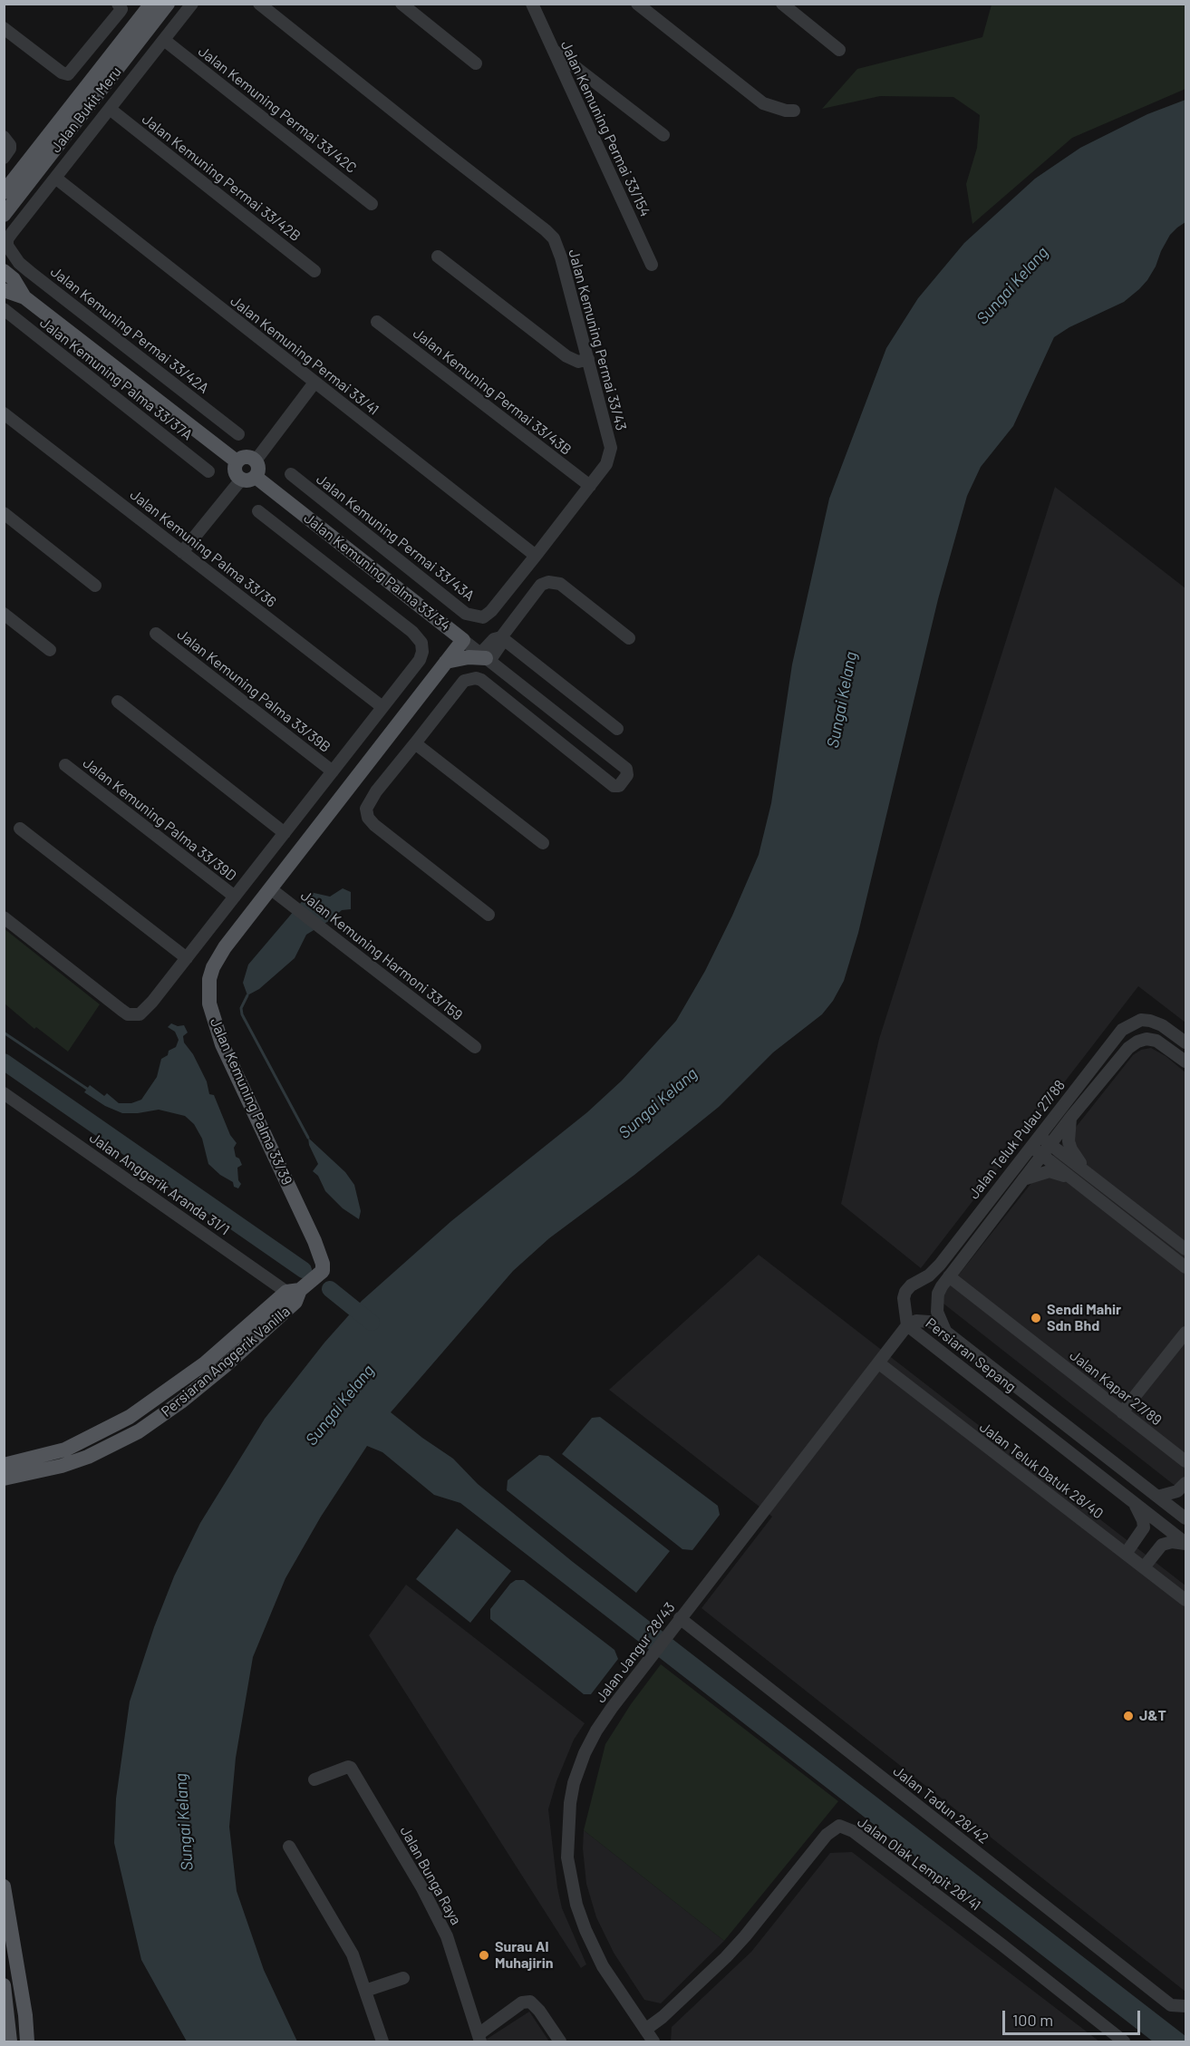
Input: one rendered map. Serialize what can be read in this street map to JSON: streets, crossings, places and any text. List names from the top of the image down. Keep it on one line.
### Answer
{"streets":{"main road":["Jalan Bukit Meru","Jalan Kemuning Palma 33/34","Jalan Kemuning Palma 33/39","Persiaran Anggerik Vanilla"],"street":["Jalan Kemuning Permai 33/42C","Jalan Kemuning Permai 33/154","Jalan Kemuning Permai 33/42B","Jalan Kemuning Permai 33/42A","Jalan Kemuning Permai 33/43","Jalan Kemuning Permai 33/41","Jalan Kemuning Palma 33/37A","Jalan Kemuning Permai 33/43B","Jalan Kemuning Permai 33/43A","Jalan Kemuning Palma 33/36","Jalan Kemuning Palma 33/39B","Jalan Kemuning Palma 33/39D","Jalan Kemuning Harmoni 33/159","Jalan Teluk Pulau 27/88","Jalan Anggerik Aranda 31/1","Persiaran Sepang","Jalan Kapar 27/89","Jalan Teluk Datuk 28/40","Jalan Jangur 28/43","Jalan Tadun 28/42","Jalan Olak Lempit 28/41","Jalan Bunga Raya"]},"crossings":[["Jalan Kemuning Permai 33/42A","Jalan Kemuning Permai 33/41"],["Jalan Kemuning Permai 33/43","Jalan Kemuning Permai 33/41"],["Jalan Kemuning Permai 33/43","Jalan Kemuning Permai 33/43B"],["Jalan Kemuning Permai 33/43","Jalan Kemuning Permai 33/43A"],["Jalan Kemuning Palma 33/34","Jalan Kemuning Palma 33/39"],["Jalan Kemuning Harmoni 33/159","Jalan Kemuning Palma 33/39"],["Jalan Kemuning Palma 33/39","Persiaran Anggerik Vanilla"],["Jalan Teluk Pulau 27/88","Persiaran Sepang"],["Jalan Teluk Pulau 27/88","Jalan Kapar 27/89"],["Jalan Teluk Pulau 27/88","Jalan Jangur 28/43"],["Jalan Anggerik Aranda 31/1","Persiaran Anggerik Vanilla"],["Persiaran Sepang","Jalan Jangur 28/43"],["Jalan Teluk Datuk 28/40","Jalan Jangur 28/43"],["Jalan Jangur 28/43","Jalan Tadun 28/42"],["Jalan Jangur 28/43","Jalan Olak Lempit 28/41"]],"water":["Sungai Kelang"],"places":["Sendi Mahir Sdn Bhd","J&T","Surau Al Muhajirin"],"scale_bar":"100 m"}
